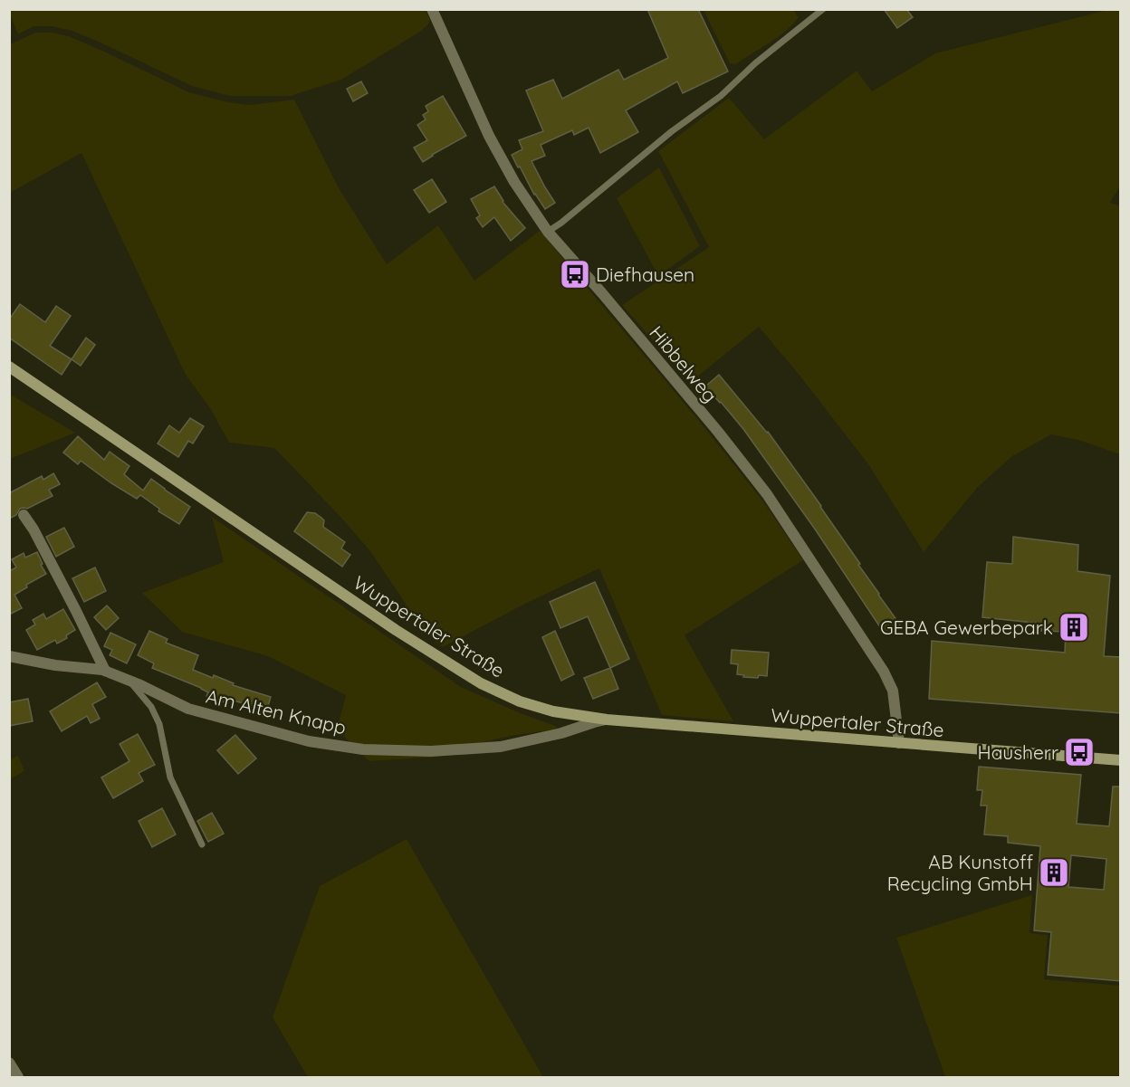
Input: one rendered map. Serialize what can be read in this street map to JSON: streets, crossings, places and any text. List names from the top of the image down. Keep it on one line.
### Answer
{"streets":{"main road":["Wuppertaler Straße"],"street":["Hibbelweg","Am Alten Knapp"]},"crossings":[["Hibbelweg","Wuppertaler Straße"],["Wuppertaler Straße","Am Alten Knapp"]],"places":{"bus stop":["Diefhausen","Hausherr"],"building":["GEBA Gewerbepark","AB Kunstoff Recycling GmbH"]}}
